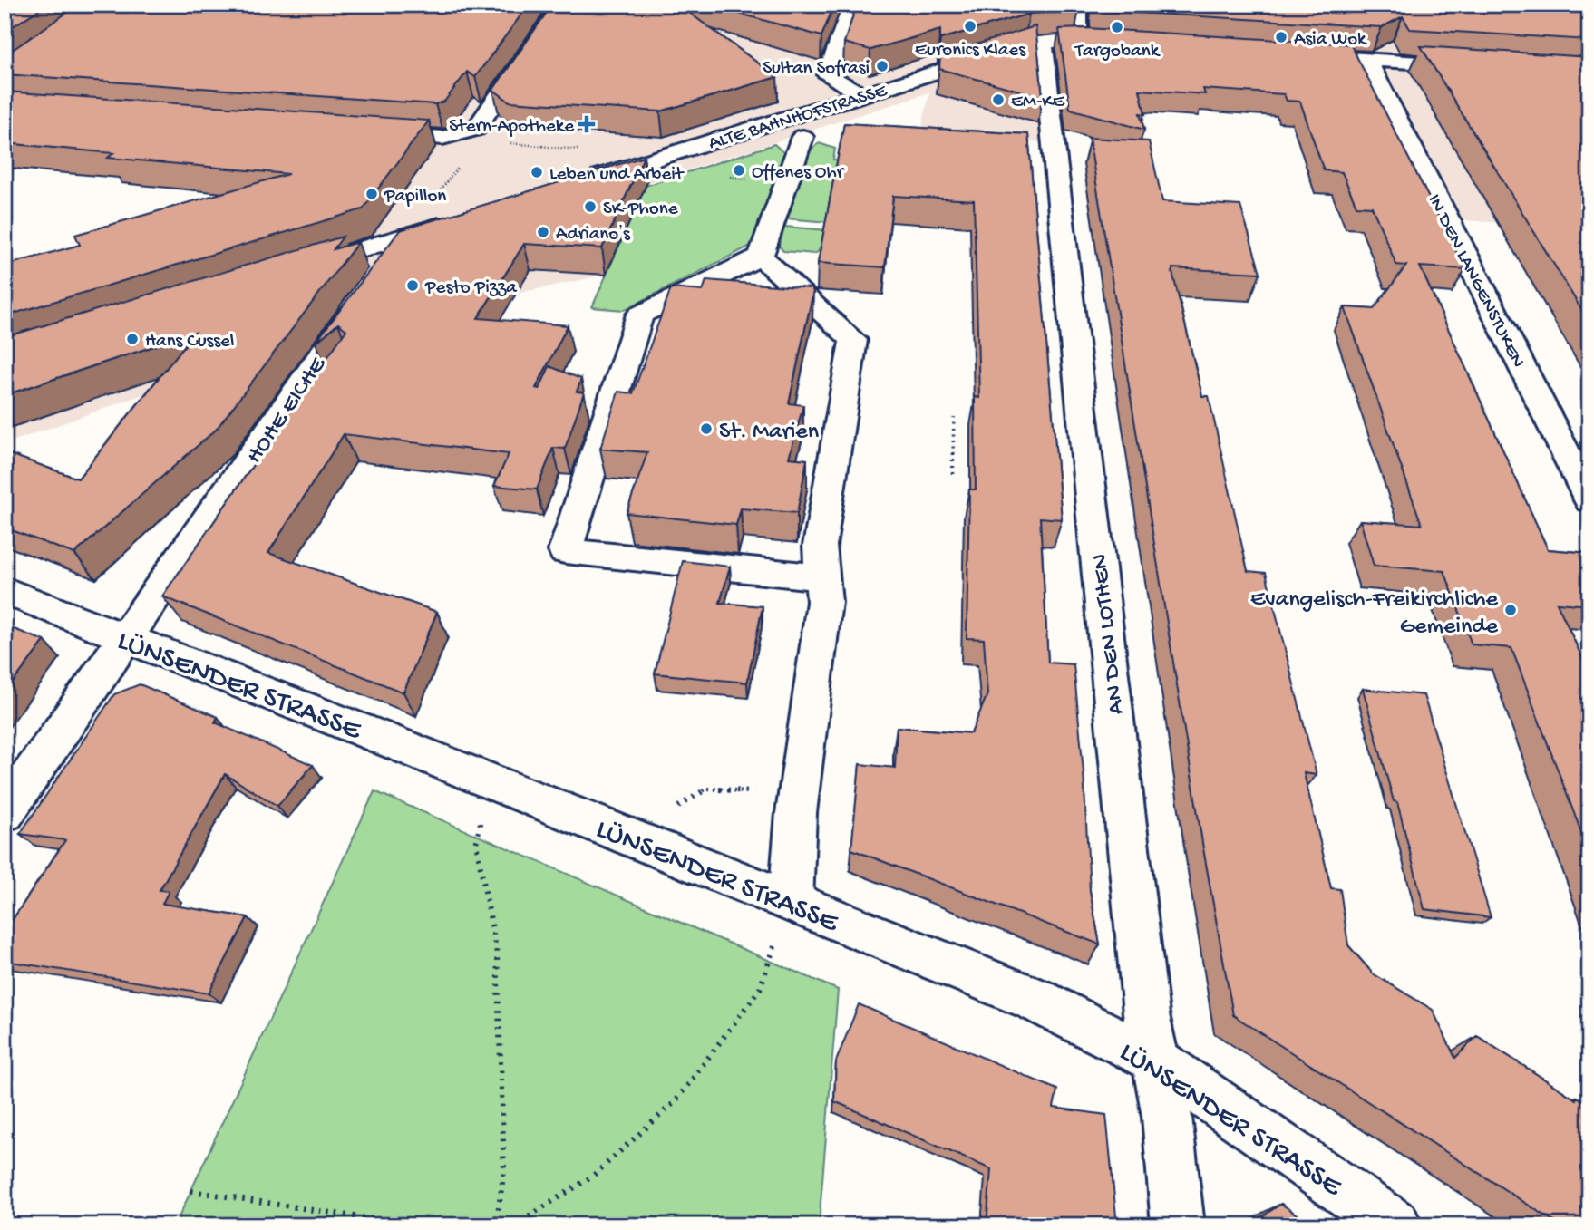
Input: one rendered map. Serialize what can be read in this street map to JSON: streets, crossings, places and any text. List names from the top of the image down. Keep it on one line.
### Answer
{"streets":{"street":["ALTE BAHNHOFSTRASSE","IN DEN LANGENSTUKEN","HOHE EICHE","AN DEN LOTHEN","LÜNSENDER STRASSE"]},"crossings":[["ALTE BAHNHOFSTRASSE","AN DEN LOTHEN"],["HOHE EICHE","LÜNSENDER STRASSE"],["AN DEN LOTHEN","LÜNSENDER STRASSE"]],"places":{"other":["Euronics Klaes","Targobank","Asia Wok","Sultan Sofrasi","EM-KE","Offenes Ohr","Leben und Arbeit","Papillon","SK-Phone","Adrianoʼs","Pesto Pizza","Hans Cussel","St. Marien","Evangelisch-Freikirchliche Gemeinde"],"health":["Stern-Apotheke"]}}
